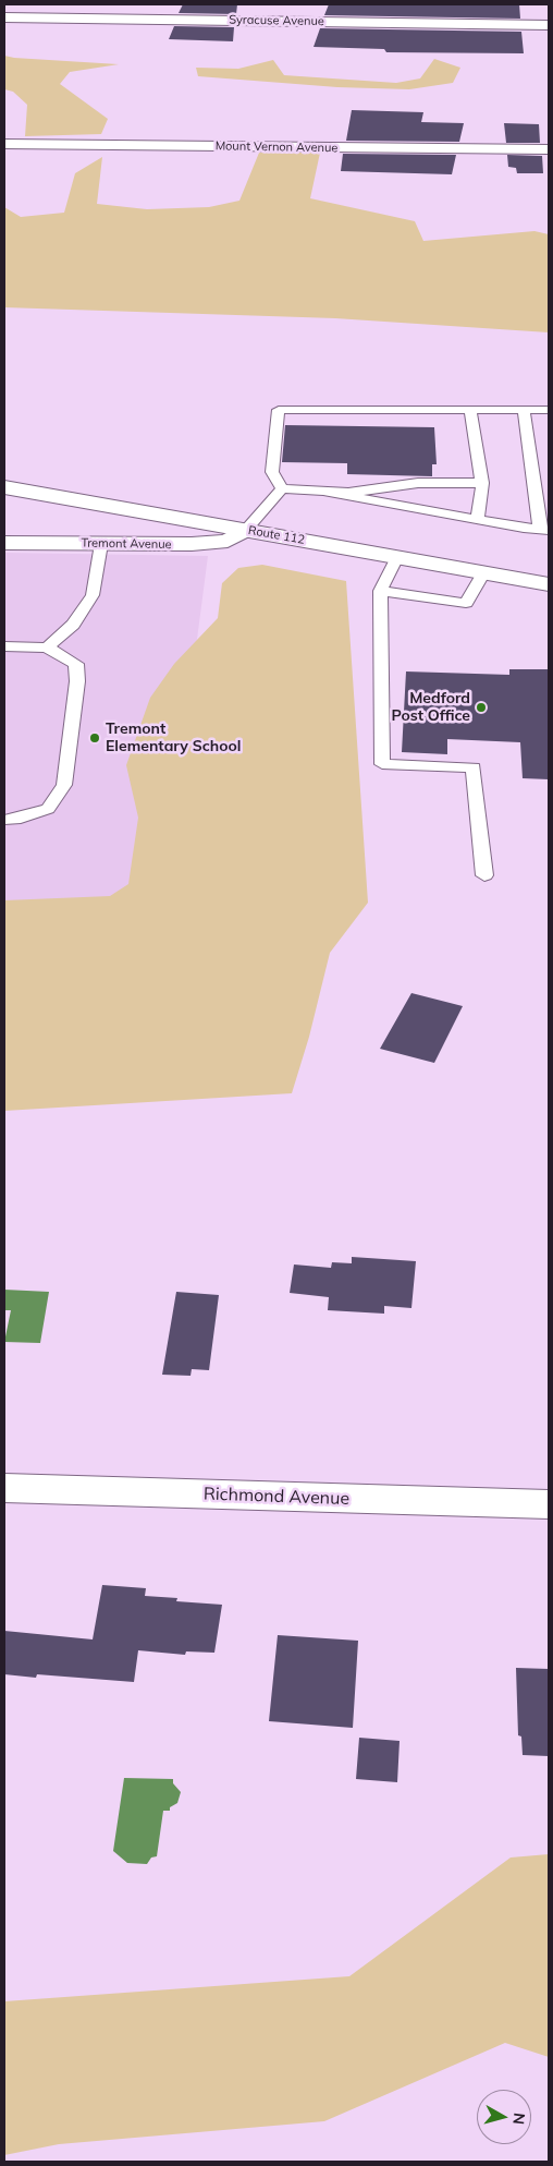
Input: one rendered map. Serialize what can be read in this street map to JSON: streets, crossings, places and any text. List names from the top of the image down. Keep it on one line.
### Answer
{"streets":{"street":["Syracuse Avenue","Mount Vernon Avenue","Route 112","Tremont Avenue","Richmond Avenue"]},"crossings":[["Route 112","Tremont Avenue"]],"places":["Medford Post Office","Tremont Elementary School"],"north":"right"}
